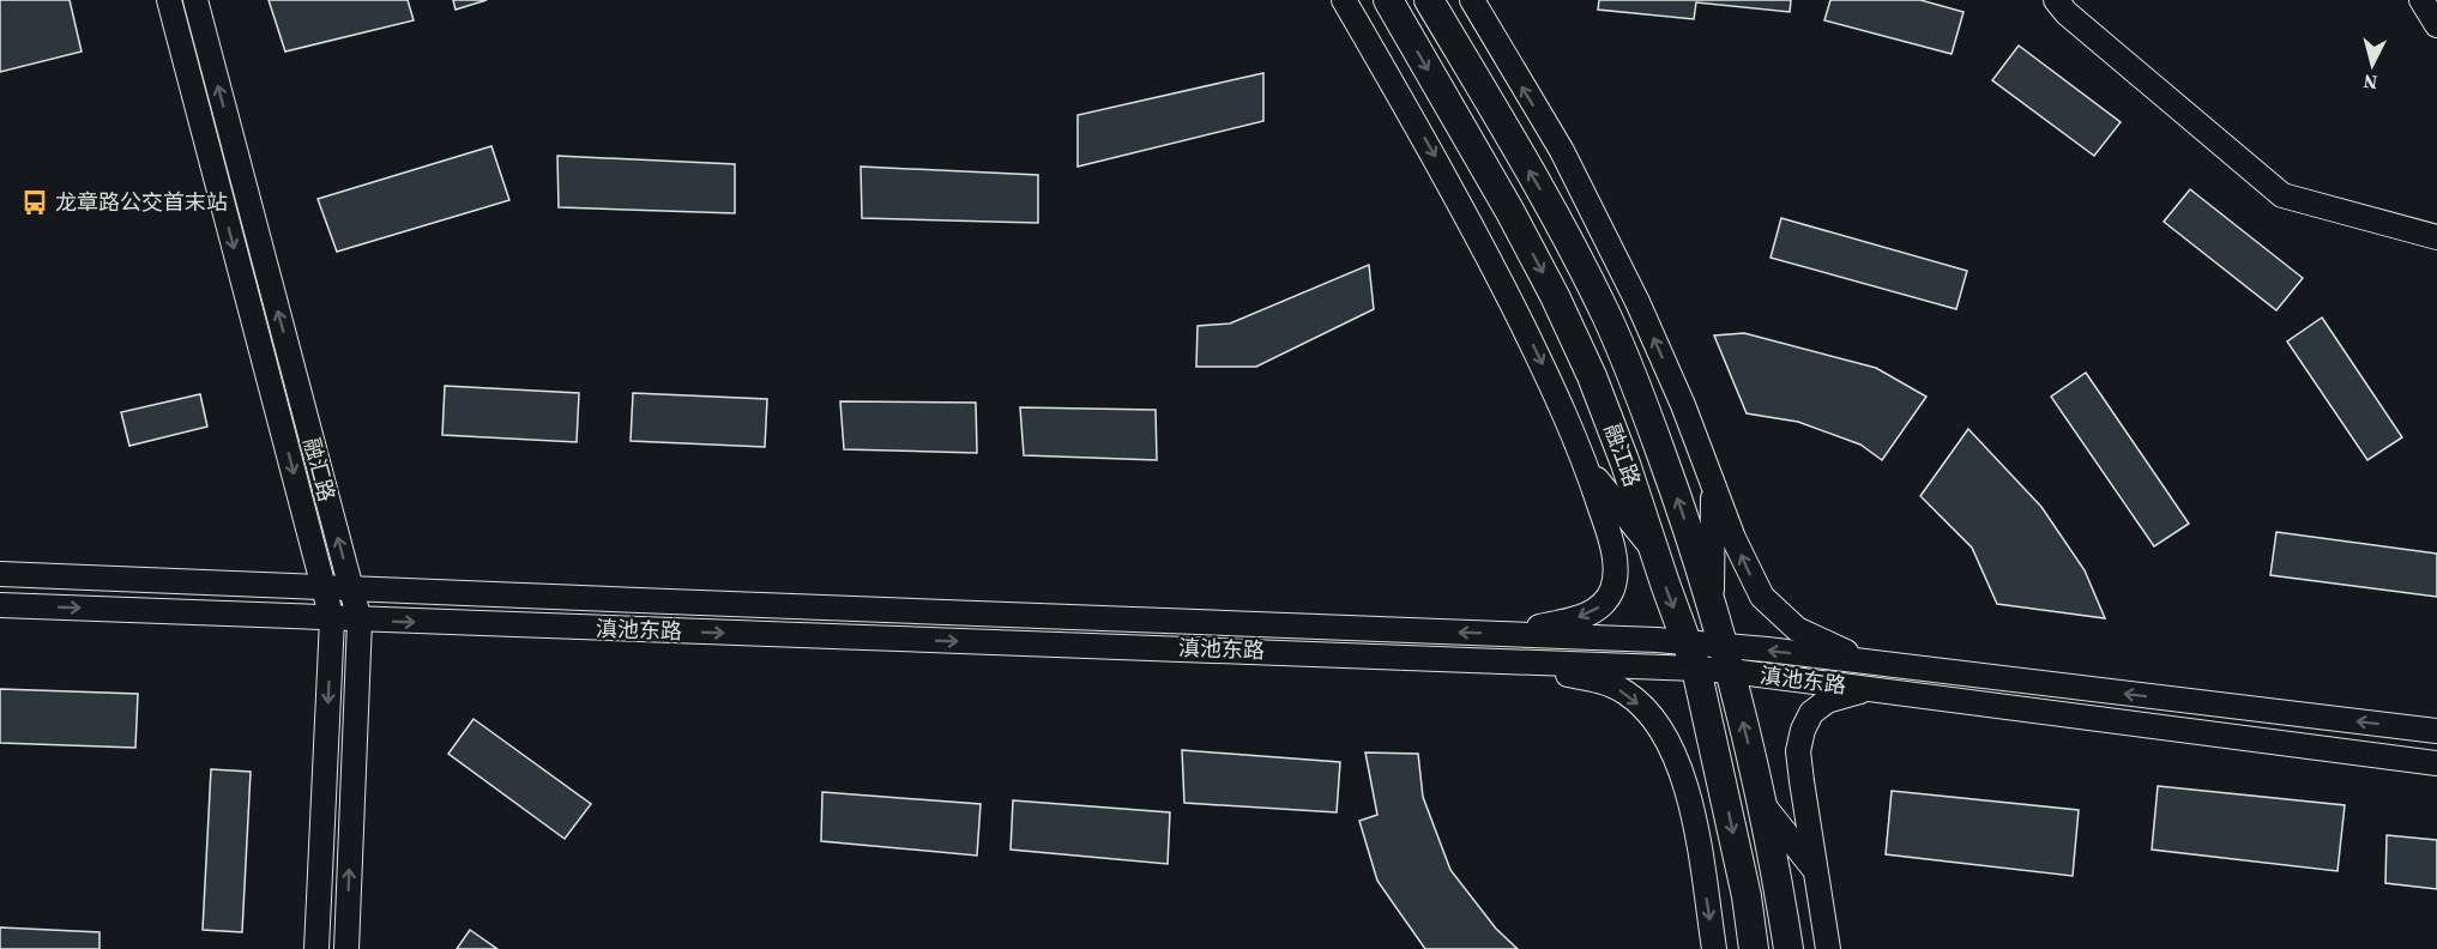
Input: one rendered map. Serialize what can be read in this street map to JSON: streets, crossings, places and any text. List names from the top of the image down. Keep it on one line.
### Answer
{"streets":{"main road":["融江路"],"street":["融汇路","滇池东路"]},"crossings":[["融江路","滇池东路"],["融汇路","滇池东路"]],"places":{"bus stop":["龙章路公交首末站"]},"north":"bottom"}
